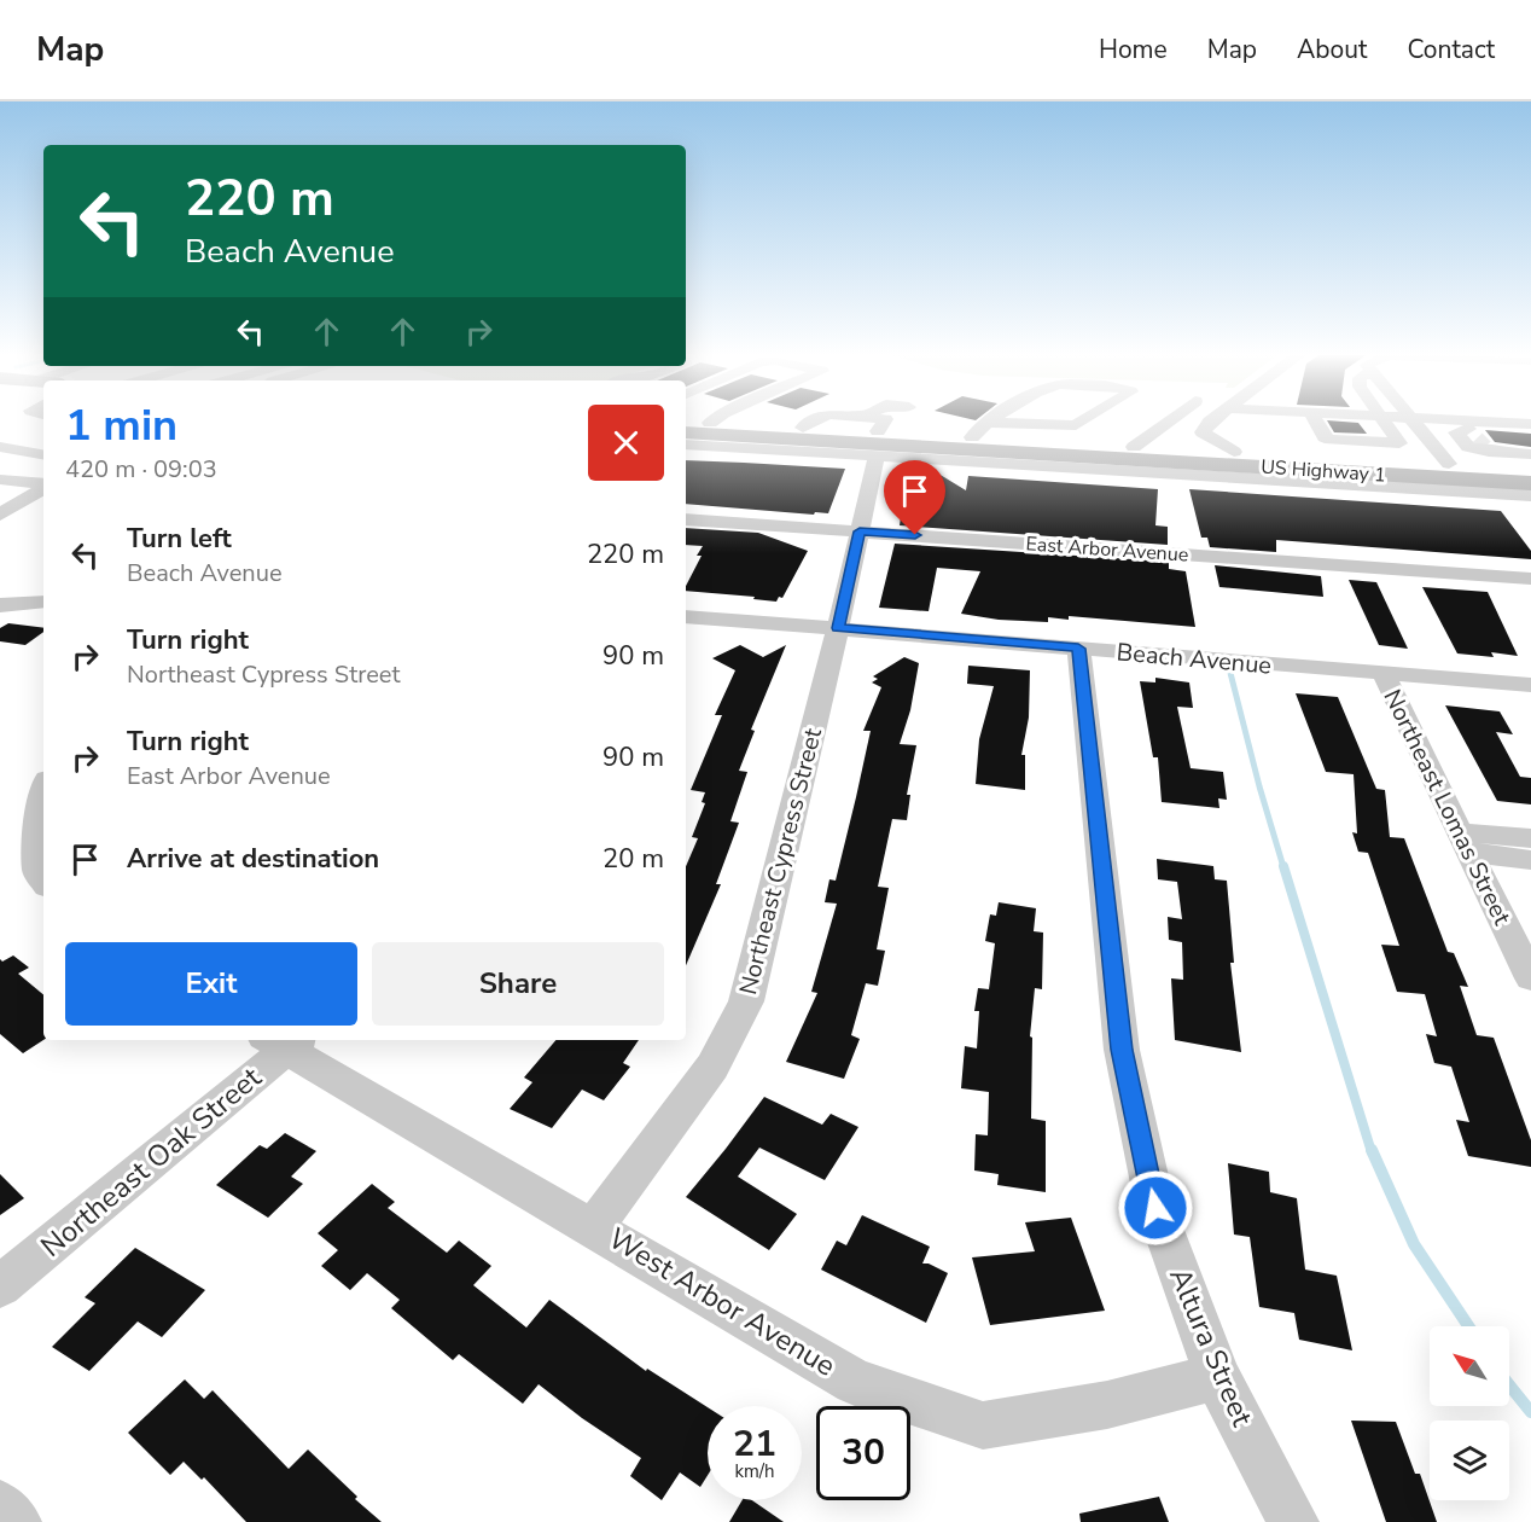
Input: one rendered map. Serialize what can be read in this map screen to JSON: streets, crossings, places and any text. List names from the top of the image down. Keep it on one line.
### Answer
{"streets":{"main road":["US Highway 1"],"street":["East Arbor Avenue","Beach Avenue","Northeast Lomas Street","Northeast Cypress Street","Northeast Oak Street","West Arbor Avenue","Altura Street"]},"crossings":[["US Highway 1","Northeast Cypress Street"],["East Arbor Avenue","Northeast Cypress Street"],["Beach Avenue","Northeast Lomas Street"],["Beach Avenue","Northeast Cypress Street"],["Beach Avenue","Altura Street"],["Northeast Cypress Street","West Arbor Avenue"],["Northeast Oak Street","West Arbor Avenue"],["West Arbor Avenue","Altura Street"]],"north":"top left","page":{"header":"Map","nav":["Home","Map","About","Contact"],"turn":["220 m","Beach Avenue"],"heading":["1 min","420 m · 09:03"],"list":[{"name":"Turn left","note":"Beach Avenue","value":"220 m"},{"name":"Turn right","note":"Northeast Cypress Street","value":"90 m"},{"name":"Turn right","note":"East Arbor Avenue","value":"90 m"},{"name":"Arrive at destination","value":"20 m"}],"buttons":["Exit","Share"],"speed":"21 km/h","limit":"30"}}
